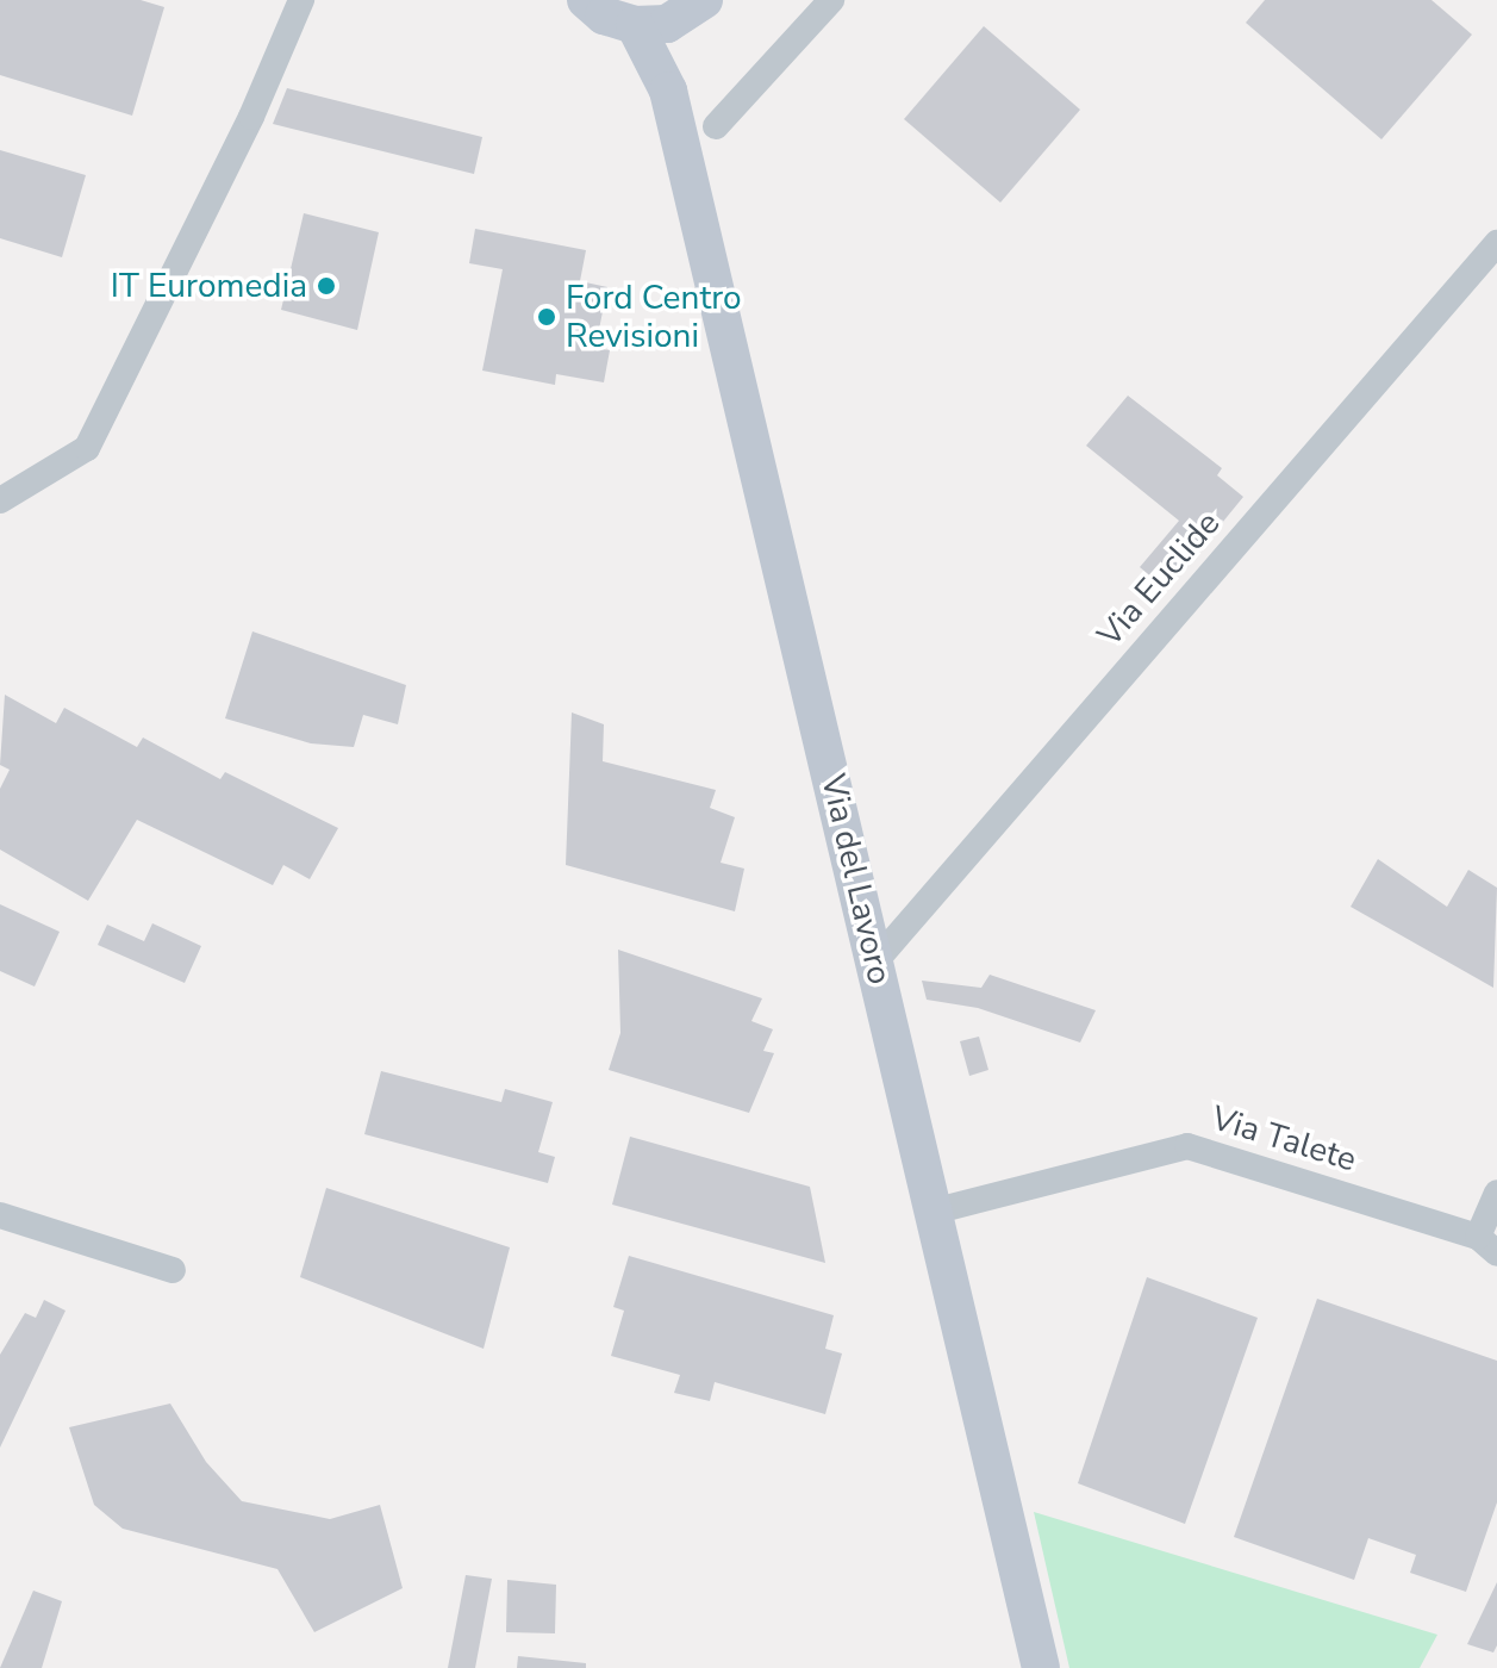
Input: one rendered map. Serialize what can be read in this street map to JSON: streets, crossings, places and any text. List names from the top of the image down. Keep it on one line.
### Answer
{"streets":{"main road":["Via del Lavoro"],"street":["Via Euclide","Via Talete"]},"crossings":[["Via Euclide","Via del Lavoro"],["Via del Lavoro","Via Talete"]],"places":["IT Euromedia","Ford Centro Revisioni"]}
